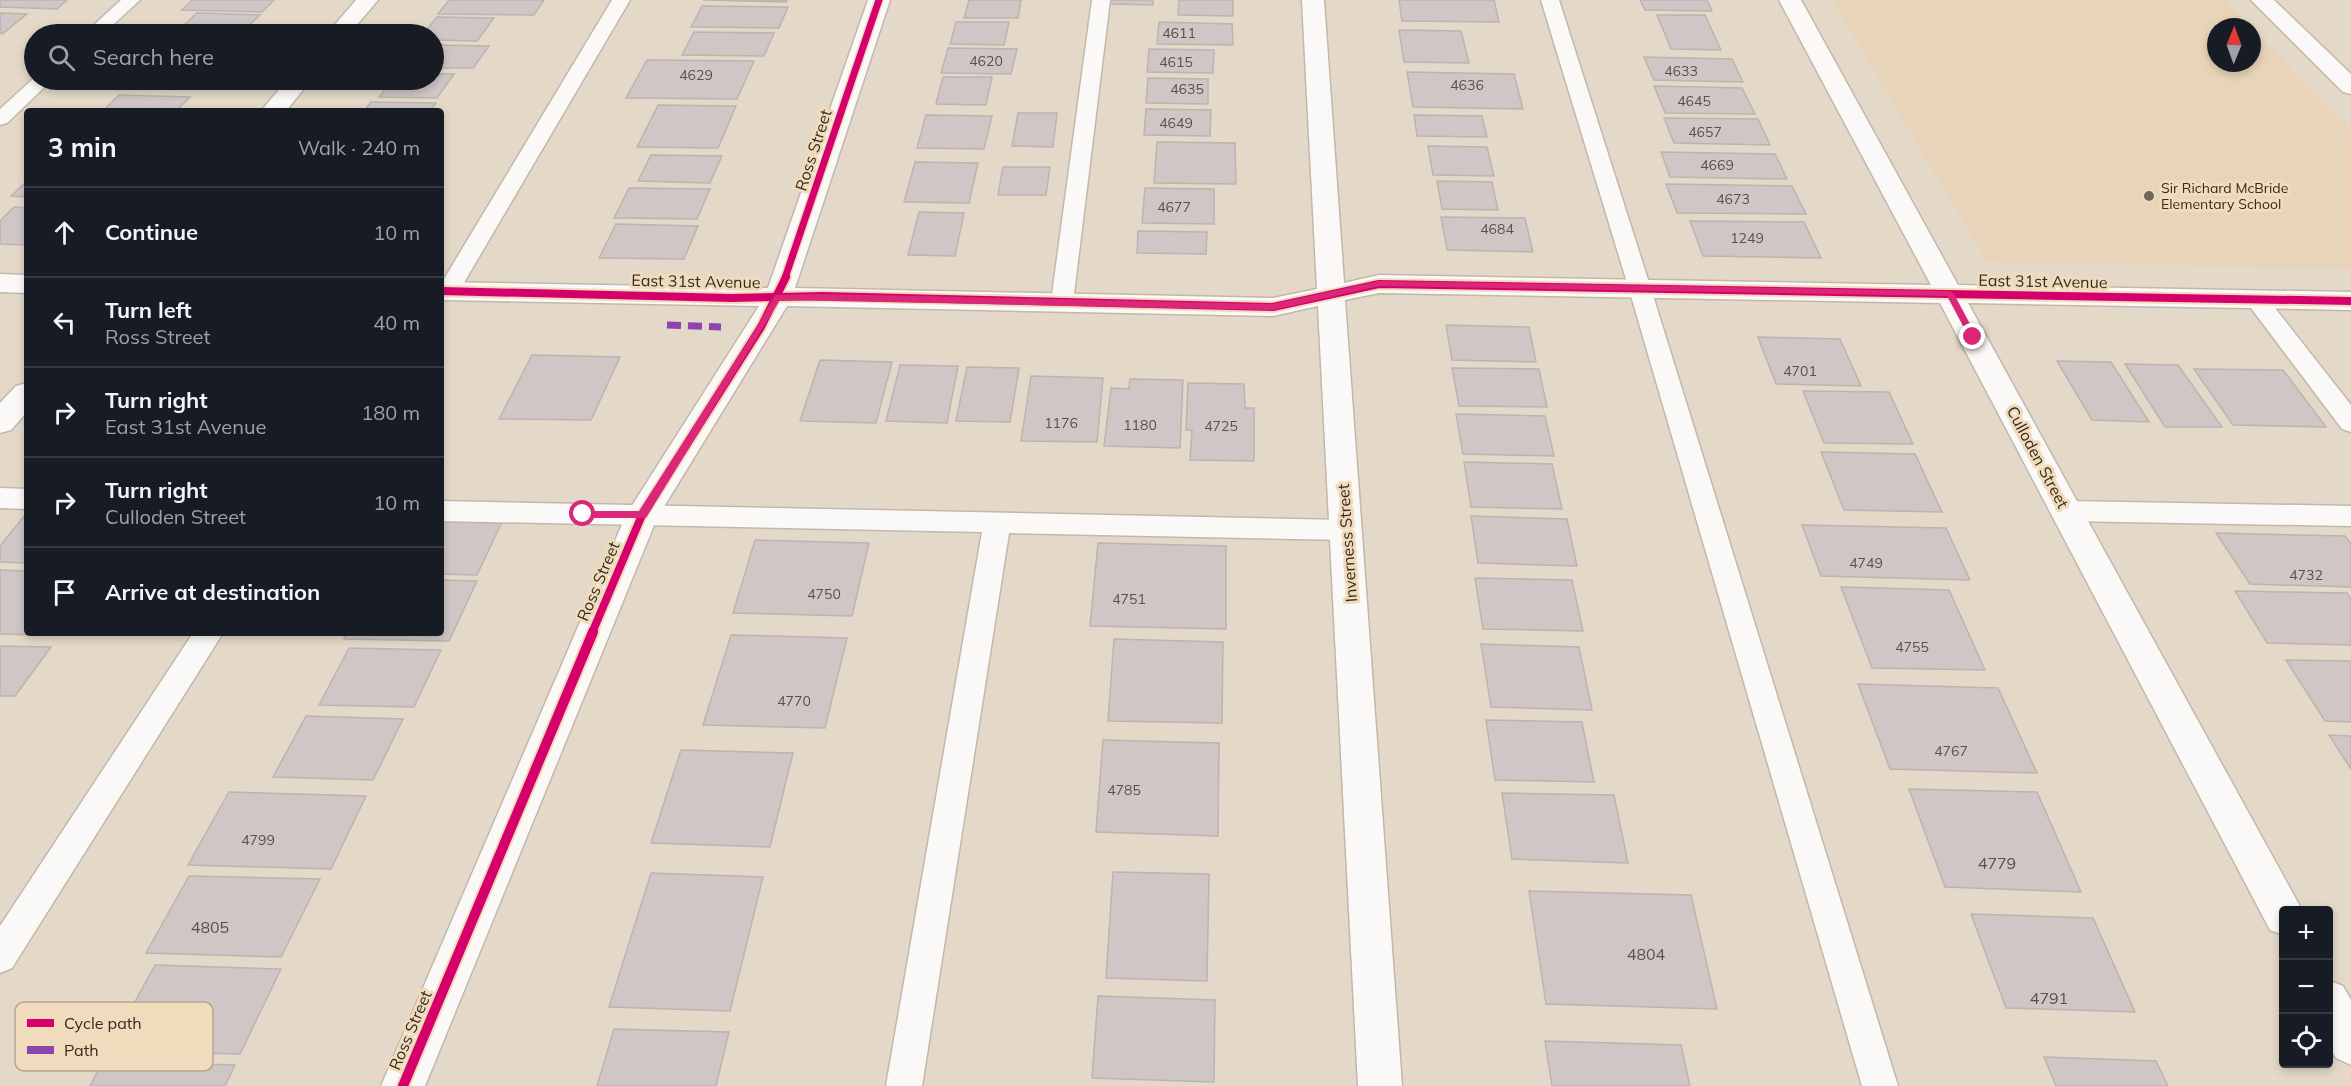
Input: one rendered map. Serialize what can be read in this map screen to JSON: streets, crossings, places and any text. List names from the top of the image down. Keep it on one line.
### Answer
{"streets":{"street":["Ross Street","East 31st Avenue","Culloden Street","Inverness Street"]},"crossings":[["Ross Street","East 31st Avenue"],["East 31st Avenue","Culloden Street"],["East 31st Avenue","Inverness Street"]],"places":["Sir Richard McBride Elementary School"],"house_numbers":["4611","4620","4615","4633","4629","4636","4635","4645","4649","4657","4669","4673","4677","4684","1249","4701","1176","1180","4725","4749","4732","4750","4751","4755","4770","4767","4785","4799","4779","4805","4804","4791"],"legend":["Cycle path","Path"],"north":"top","page":{"search":"Search here","heading":["3 min","Walk · 240 m"],"list":[["Continue","10 m"],["Turn left","Ross Street","40 m"],["Turn right","East 31st Avenue","180 m"],["Turn right","Culloden Street","10 m"],"Arrive at destination"],"map_buttons":["+","−"]}}
